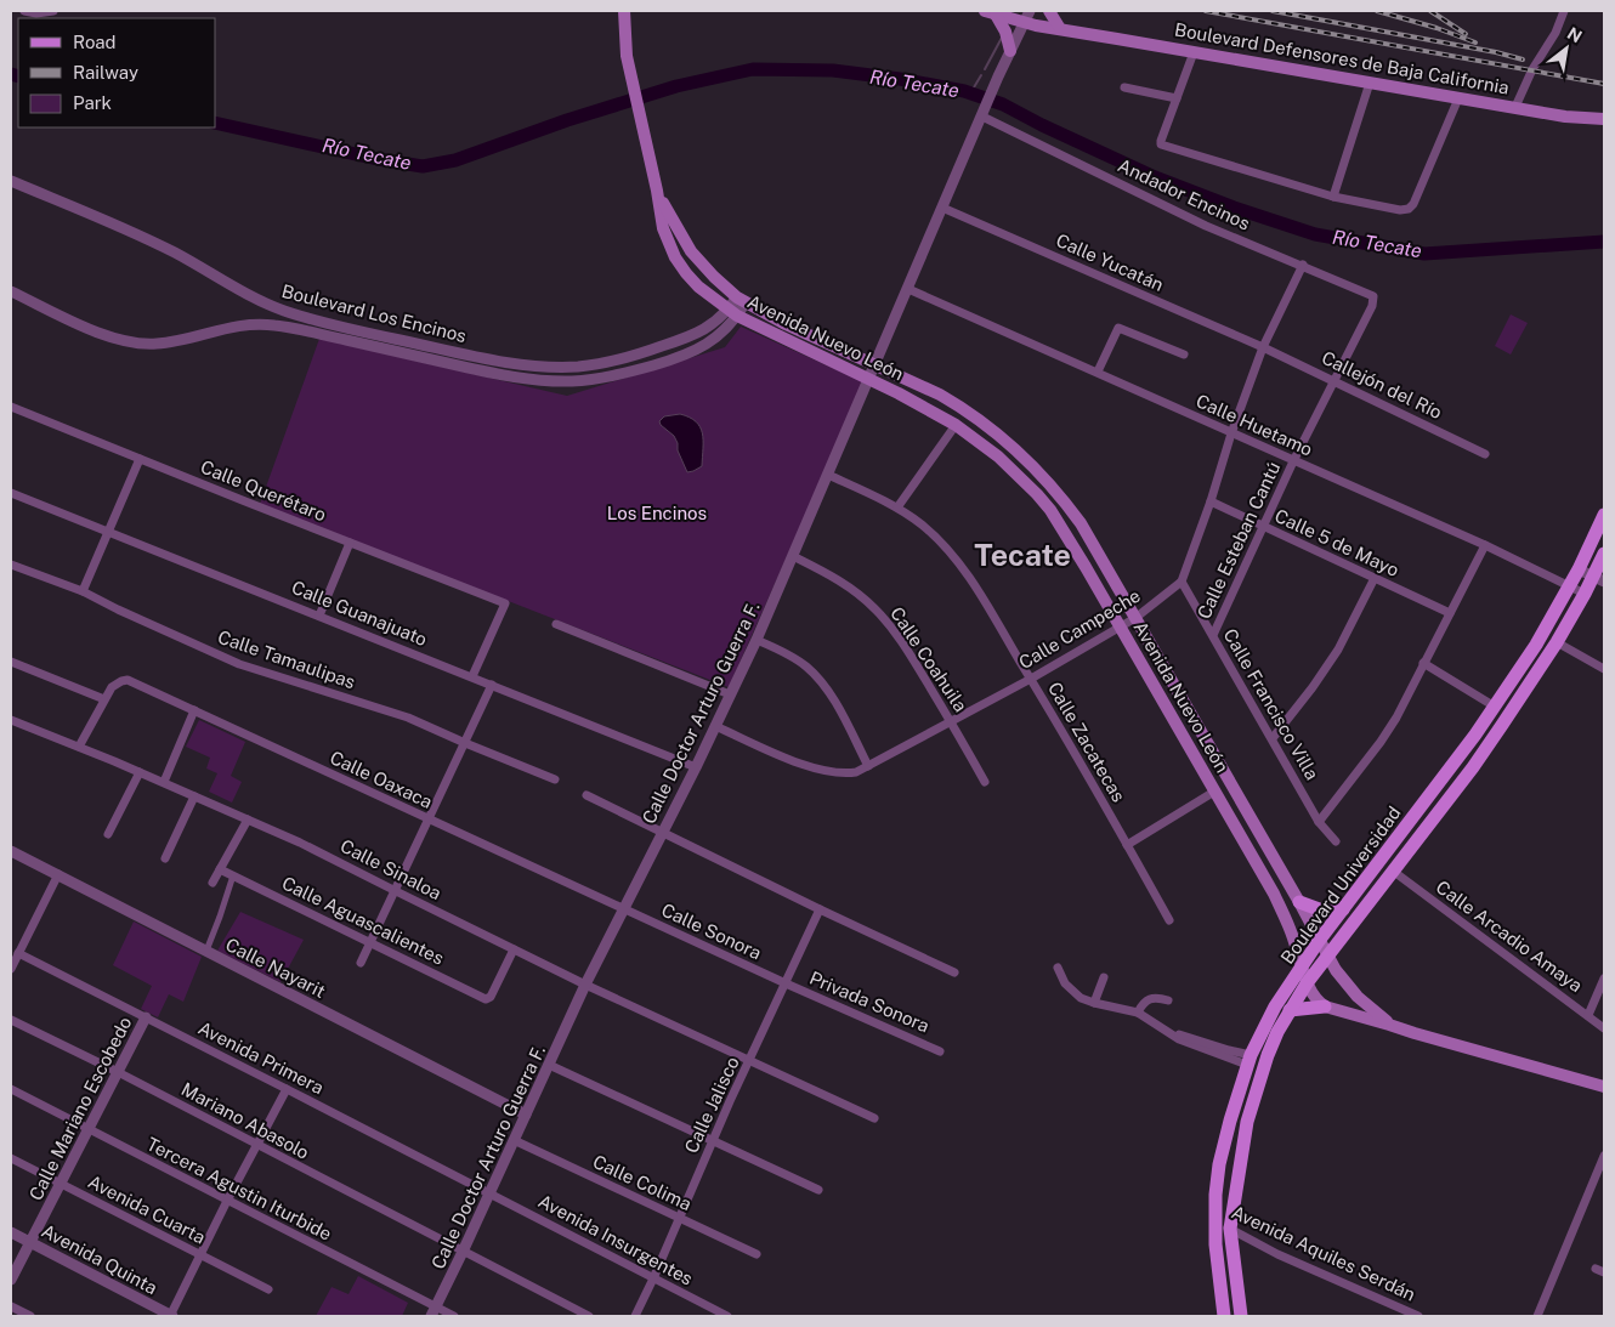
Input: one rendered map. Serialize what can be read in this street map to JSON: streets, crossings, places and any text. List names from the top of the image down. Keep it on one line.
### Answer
{"streets":{"main road":["Boulevard Defensores de Baja California","Avenida Nuevo León","Boulevard Universidad"],"street":["Andador Encinos","Calle Yucatán","Boulevard Los Encinos","Callejón del Río","Calle Huetamo","Calle Querétaro","Calle Esteban Cantú","Calle 5 de Mayo","Calle Guanajuato","Calle Campeche","Calle Tamaulipas","Calle Coahuila","Calle Francisco Villa","Calle Doctor Arturo Guerra F.","Calle Zacatecas","Calle Oaxaca","Calle Sinaloa","Calle Aguascalientes","Calle Sonora","Calle Arcadio Amaya","Calle Nayarit","Privada Sonora","Avenida Primera","Calle Jalisco","Calle Mariano Escobedo","Mariano Abasolo","Calle Colima","Tercera Agustin Iturbide","Avenida Cuarta","Avenida Insurgentes","Avenida Aquiles Serdán","Avenida Quinta"]},"crossings":[["Boulevard Defensores de Baja California","Andador Encinos"],["Boulevard Defensores de Baja California","Calle Doctor Arturo Guerra F."],["Andador Encinos","Calle Esteban Cantú"],["Andador Encinos","Calle Doctor Arturo Guerra F."],["Calle Yucatán","Callejón del Río"],["Calle Yucatán","Calle Doctor Arturo Guerra F."],["Boulevard Los Encinos","Avenida Nuevo León"],["Avenida Nuevo León","Calle Campeche"],["Avenida Nuevo León","Calle Doctor Arturo Guerra F."],["Avenida Nuevo León","Boulevard Universidad"],["Callejón del Río","Calle Esteban Cantú"],["Calle Huetamo","Calle Esteban Cantú"],["Calle Huetamo","Calle Doctor Arturo Guerra F."],["Calle Huetamo","Boulevard Universidad"],["Calle Querétaro","Calle Guanajuato"],["Calle Esteban Cantú","Calle 5 de Mayo"],["Calle Esteban Cantú","Calle Francisco Villa"],["Calle Guanajuato","Calle Doctor Arturo Guerra F."],["Calle Campeche","Calle Coahuila"],["Calle Campeche","Calle Francisco Villa"],["Calle Campeche","Calle Doctor Arturo Guerra F."],["Calle Campeche","Calle Zacatecas"],["Calle Coahuila","Calle Doctor Arturo Guerra F."],["Calle Doctor Arturo Guerra F.","Calle Zacatecas"],["Calle Doctor Arturo Guerra F.","Calle Oaxaca"],["Calle Doctor Arturo Guerra F.","Calle Sinaloa"],["Calle Doctor Arturo Guerra F.","Calle Sonora"],["Calle Doctor Arturo Guerra F.","Calle Nayarit"],["Calle Doctor Arturo Guerra F.","Avenida Primera"],["Calle Doctor Arturo Guerra F.","Mariano Abasolo"],["Calle Doctor Arturo Guerra F.","Calle Colima"],["Calle Doctor Arturo Guerra F.","Tercera Agustin Iturbide"],["Calle Doctor Arturo Guerra F.","Avenida Insurgentes"],["Calle Oaxaca","Calle Sonora"],["Calle Sinaloa","Calle Aguascalientes"],["Calle Sinaloa","Calle Jalisco"],["Boulevard Universidad","Calle Arcadio Amaya"],["Boulevard Universidad","Avenida Aquiles Serdán"],["Calle Sonora","Privada Sonora"],["Calle Sonora","Calle Jalisco"],["Privada Sonora","Calle Jalisco"],["Avenida Primera","Calle Mariano Escobedo"],["Avenida Primera","Avenida Insurgentes"],["Calle Jalisco","Calle Colima"],["Calle Jalisco","Avenida Insurgentes"],["Calle Mariano Escobedo","Mariano Abasolo"],["Calle Mariano Escobedo","Tercera Agustin Iturbide"],["Calle Mariano Escobedo","Avenida Cuarta"],["Calle Mariano Escobedo","Avenida Quinta"]],"districts":["Tecate"],"water":["Río Tecate"],"parks":["Los Encinos"],"legend":["Road","Railway","Park"],"north":"top right"}
